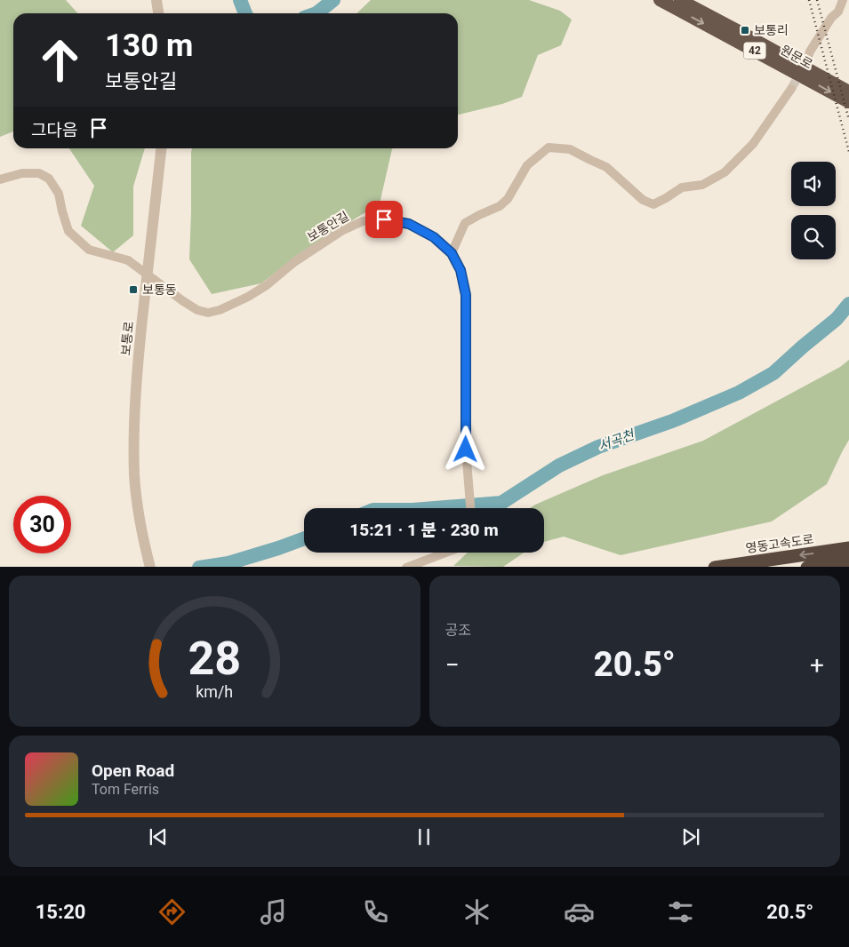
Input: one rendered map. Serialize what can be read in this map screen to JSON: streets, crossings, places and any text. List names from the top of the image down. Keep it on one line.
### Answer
{"streets":{"highway":["42","원문로","영동고속도로"],"street":["보통안길","보통로"]},"water":["서곡천"],"places":{"transit":["보통리","보통동"]},"page":{"turn":["130 m","보통안길"],"then":"그다음","limit":"30","trip":"15:21 · 1 분 · 230 m","tile":"공조","heat":["−","20.5°","+"],"song":["Open Road","Tom Ferris"],"tabs":["15:20","20.5°"],"gauge":["28","km/h"]}}
